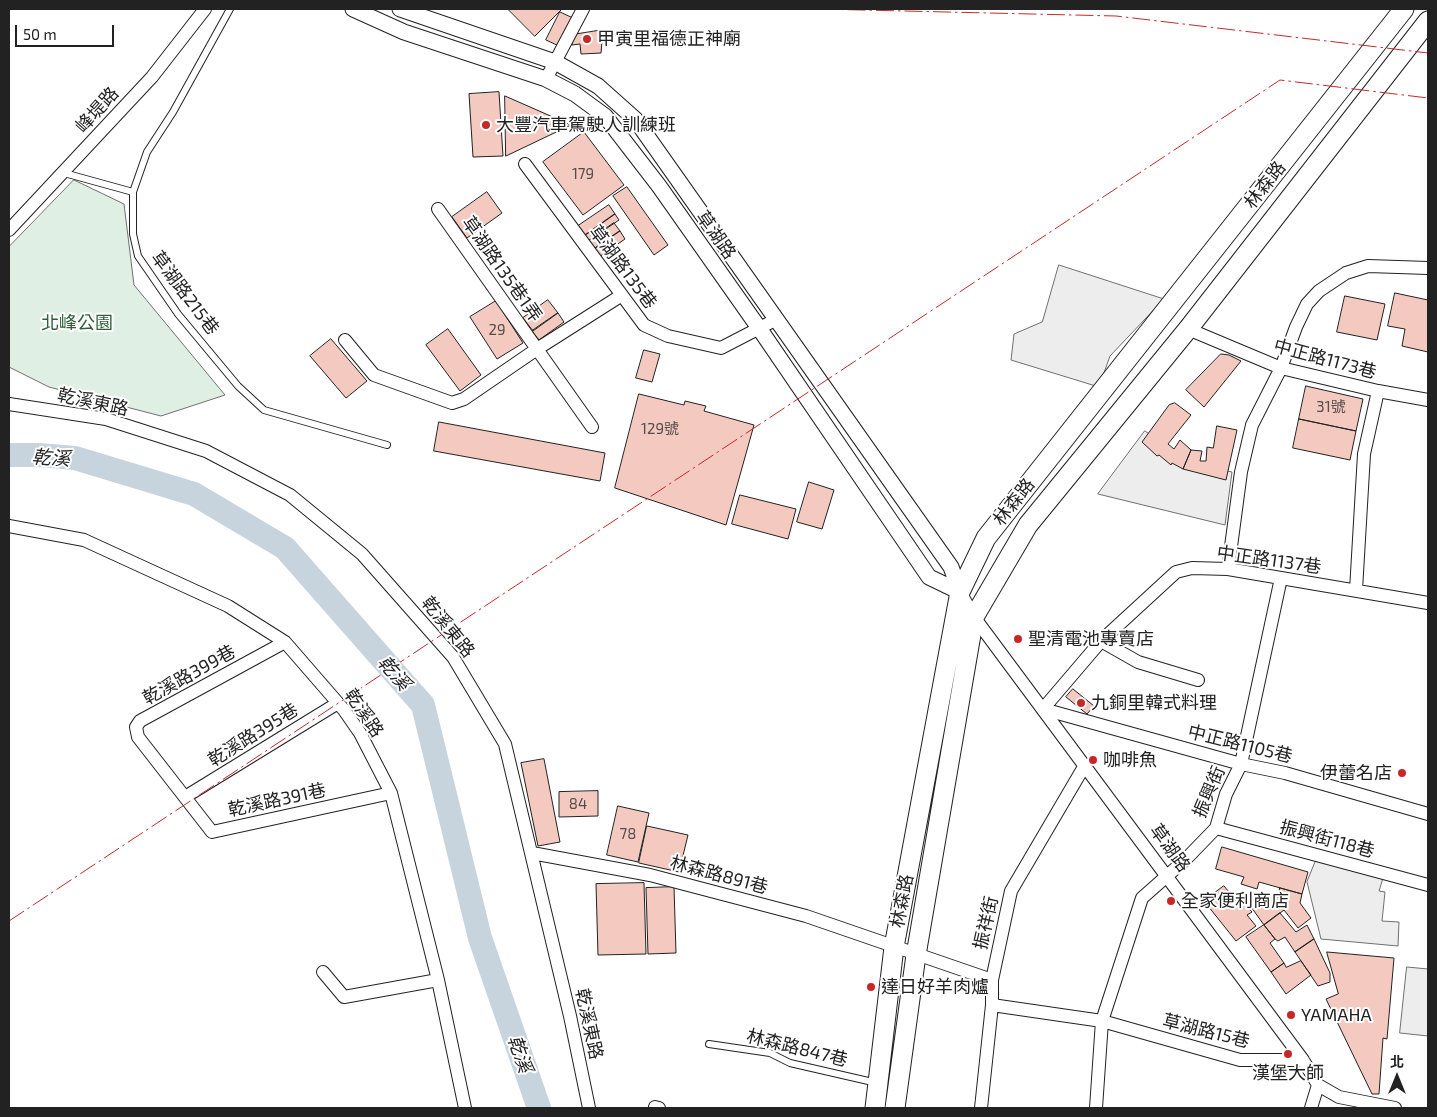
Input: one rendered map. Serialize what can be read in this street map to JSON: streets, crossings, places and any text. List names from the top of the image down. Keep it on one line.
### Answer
{"streets":{"main road":["林森路"],"street":["峰堤路","草湖路","草湖路135巷","草湖路135巷1弄","中正路1173巷","乾溪東路","中正路1137巷","乾溪路399巷","乾溪路","乾溪路395巷","中正路1105巷","振興街","乾溪路391巷","振興街118巷","林森路891巷","振祥街","草湖路15巷"],"lane":["草湖路215巷","林森路847巷"]},"crossings":[["林森路","草湖路"],["林森路","中正路1173巷"],["林森路","林森路891巷"],["林森路","林森路847巷"],["草湖路","草湖路135巷"],["草湖路","中正路1137巷"],["草湖路","中正路1105巷"],["草湖路","振興街"],["草湖路","振祥街"],["草湖路","草湖路15巷"],["草湖路135巷","草湖路135巷1弄"],["乾溪東路","林森路891巷"],["中正路1137巷","中正路1105巷"],["中正路1137巷","振興街"],["乾溪路399巷","乾溪路"],["乾溪路399巷","乾溪路395巷"],["乾溪路399巷","乾溪路391巷"],["乾溪路","乾溪路395巷"],["乾溪路","乾溪路391巷"],["乾溪路395巷","乾溪路391巷"],["中正路1105巷","振興街"],["振興街","振興街118巷"],["振興街","草湖路15巷"],["林森路891巷","振祥街"],["振祥街","草湖路15巷"]],"water":["乾溪"],"parks":["北峰公園"],"places":["甲寅里福德正神廟","大豐汽車駕駛人訓練班","聖清電池專賣店","九銅里韓式料理","咖啡魚","伊蕾名店","全家便利商店","達日好羊肉爐","YAMAHA","漢堡大師"],"house_numbers":["179","29","31號","129號","84","78"],"scale_bar":"50 m","north":"top"}
